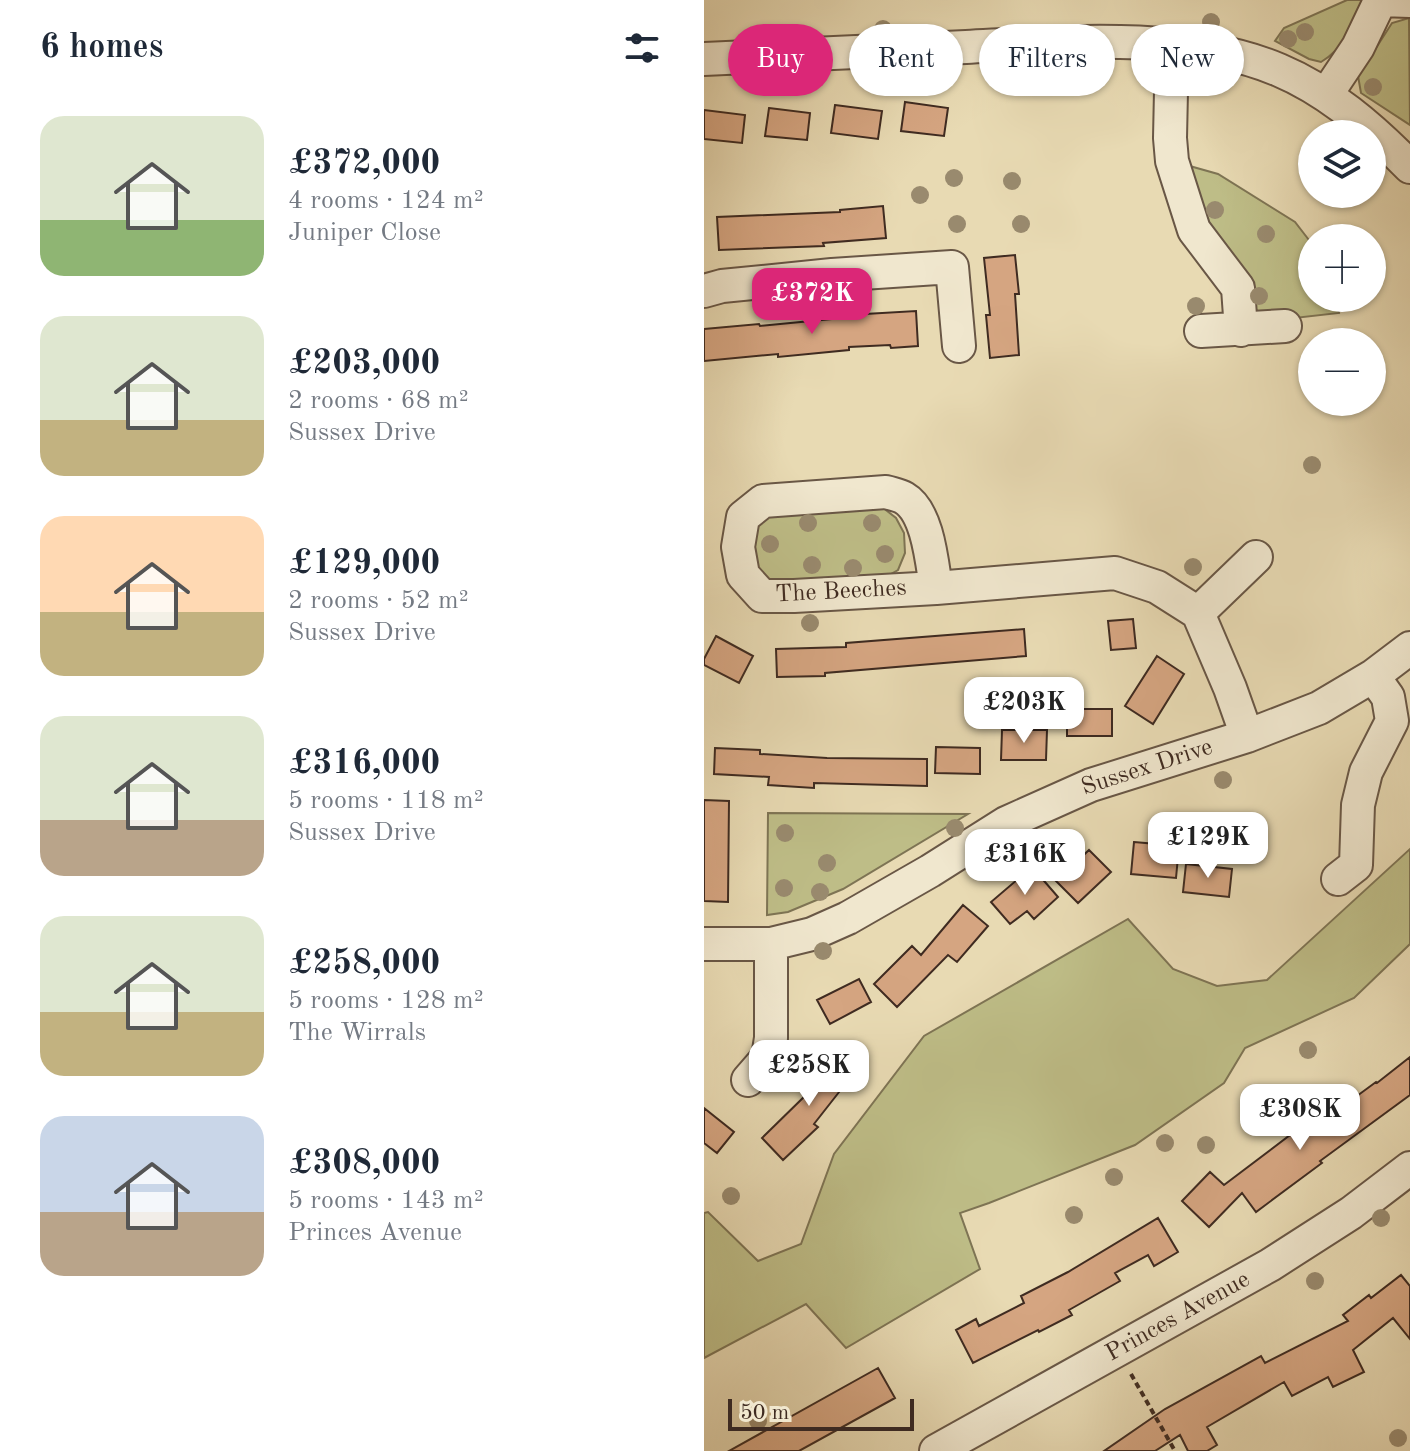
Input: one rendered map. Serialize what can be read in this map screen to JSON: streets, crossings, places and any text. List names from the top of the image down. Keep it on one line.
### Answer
{"streets":{"street":["The Beeches","Sussex Drive","Princes Avenue"]},"scale_bar":"50 m","page":{"heading":"6 homes","chip":["Buy","Rent","Filters","New"],"list":[{"name":"£372,000","note":"4 rooms · 124 m² · Juniper Close"},{"name":"£203,000","note":"2 rooms · 68 m² · Sussex Drive"},{"name":"£129,000","note":"2 rooms · 52 m² · Sussex Drive"},{"name":"£316,000","note":"5 rooms · 118 m² · Sussex Drive"},{"name":"£258,000","note":"5 rooms · 128 m² · The Wirrals"},{"name":"£308,000","note":"5 rooms · 143 m² · Princes Avenue"}],"map_buttons":["+","−"],"price":["£372K","£203K","£129K","£316K","£258K","£308K"],"scale":"50 m"}}
